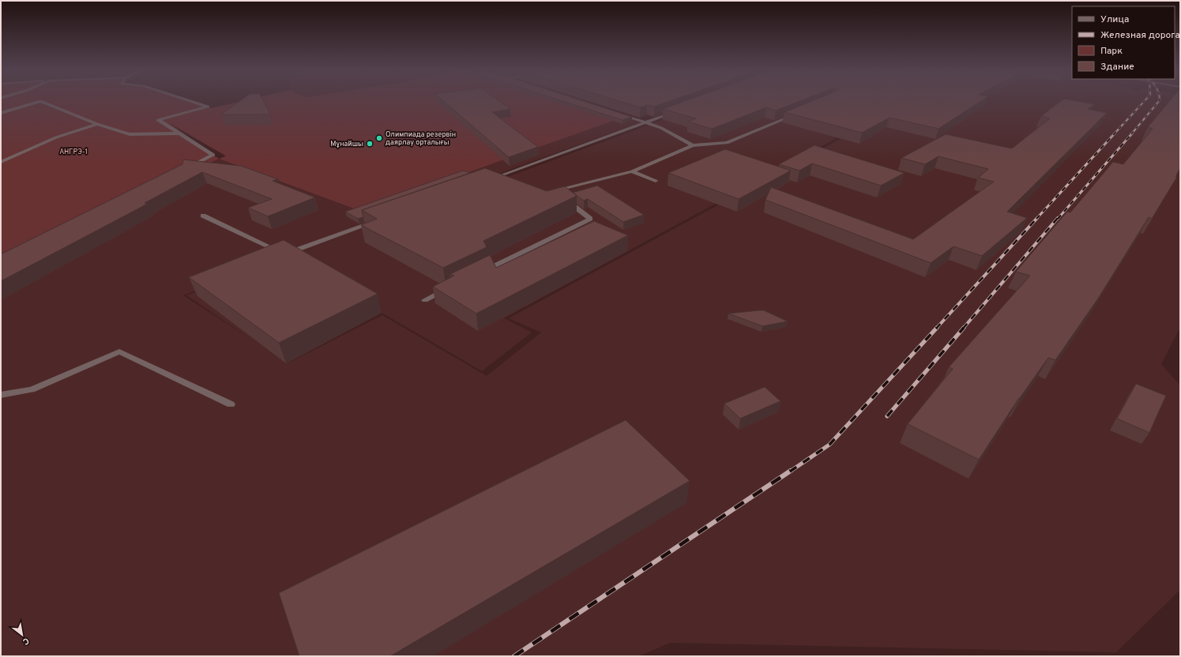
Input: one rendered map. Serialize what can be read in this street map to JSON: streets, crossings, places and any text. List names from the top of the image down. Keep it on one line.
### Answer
{"parks":["АНГРЭ-1"],"places":["Олимпиада резервін даярлау орталығы","Мұнайшы"],"legend":["Улица","Железная дорога","Парк","Здание"],"north":"bottom right"}
